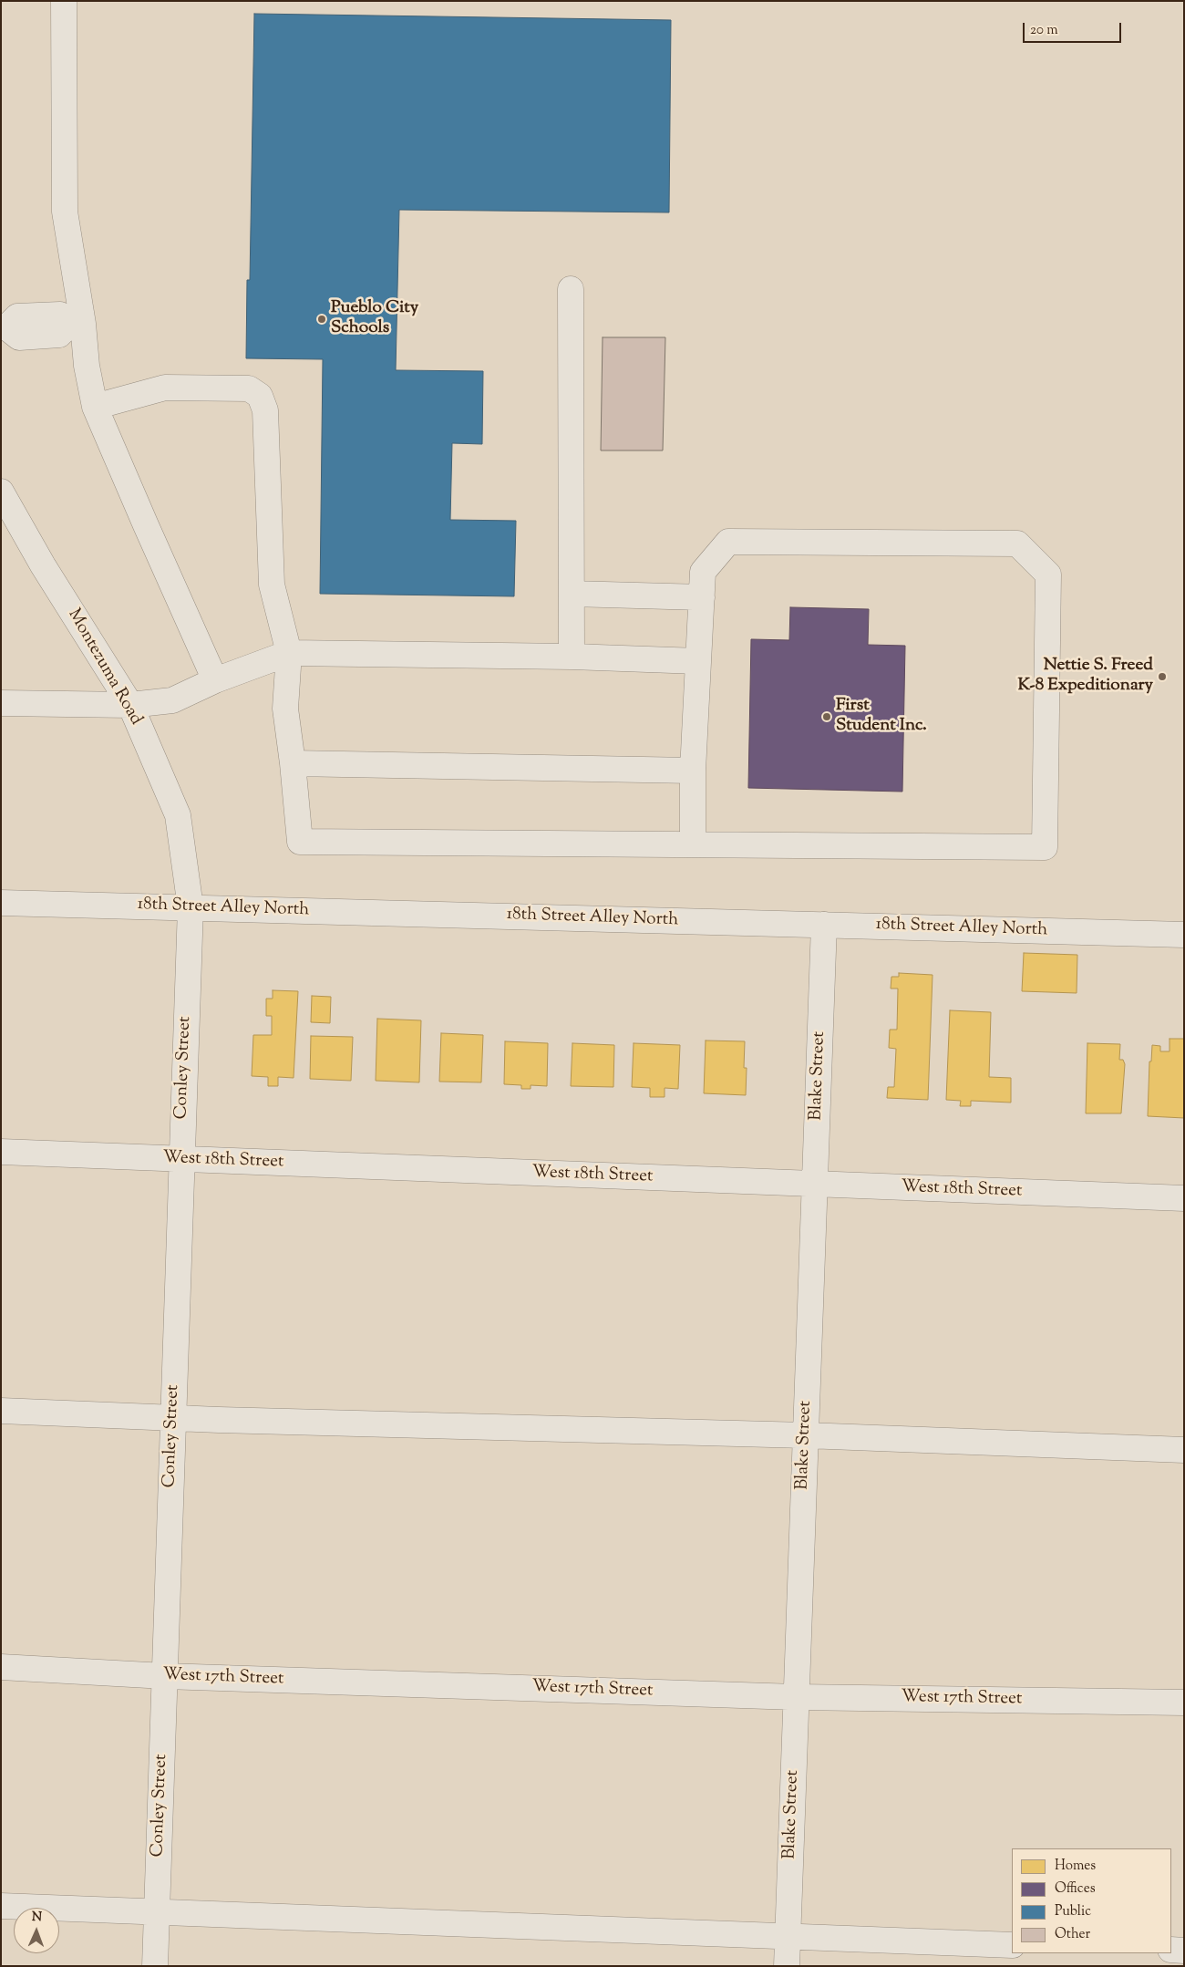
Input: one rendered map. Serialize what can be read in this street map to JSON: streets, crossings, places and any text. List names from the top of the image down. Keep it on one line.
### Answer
{"streets":{"street":["Montezuma Road","18th Street Alley North","Conley Street","Blake Street","West 18th Street","West 17th Street"]},"crossings":[["Montezuma Road","18th Street Alley North"],["Montezuma Road","Conley Street"],["18th Street Alley North","Conley Street"],["18th Street Alley North","Blake Street"],["Conley Street","West 18th Street"],["Conley Street","West 17th Street"],["Blake Street","West 18th Street"],["Blake Street","West 17th Street"]],"places":["Pueblo City Schools","Nettie S. Freed K-8 Expeditionary","First Student Inc."],"legend":["Homes","Offices","Public","Other"],"scale_bar":"20 m","north":"top"}
